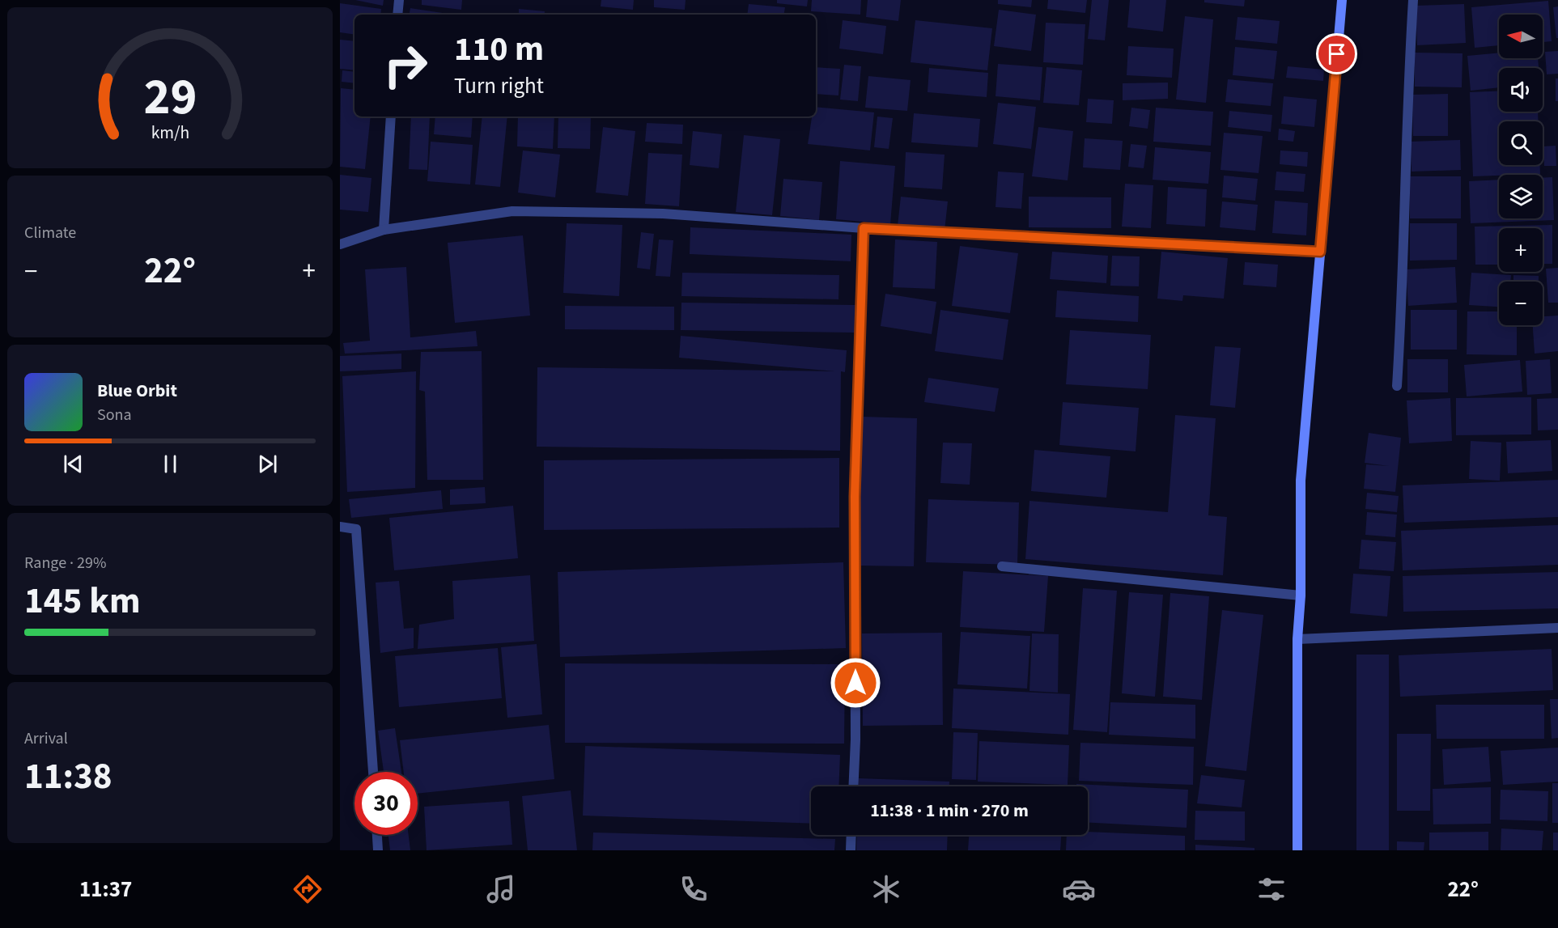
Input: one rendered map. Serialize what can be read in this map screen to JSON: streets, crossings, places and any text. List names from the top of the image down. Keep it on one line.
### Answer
{"north":"left","page":{"map_buttons":["+","−"],"turn":["110 m","Turn right"],"tile":["Climate",["Range · 29%","145 km"],["Arrival","11:38"]],"heat":["−","22°","+"],"song":["Blue Orbit","Sona"],"limit":"30","trip":"11:38 · 1 min · 270 m","tabs":["11:37","22°"],"gauge":["29","km/h"]}}
